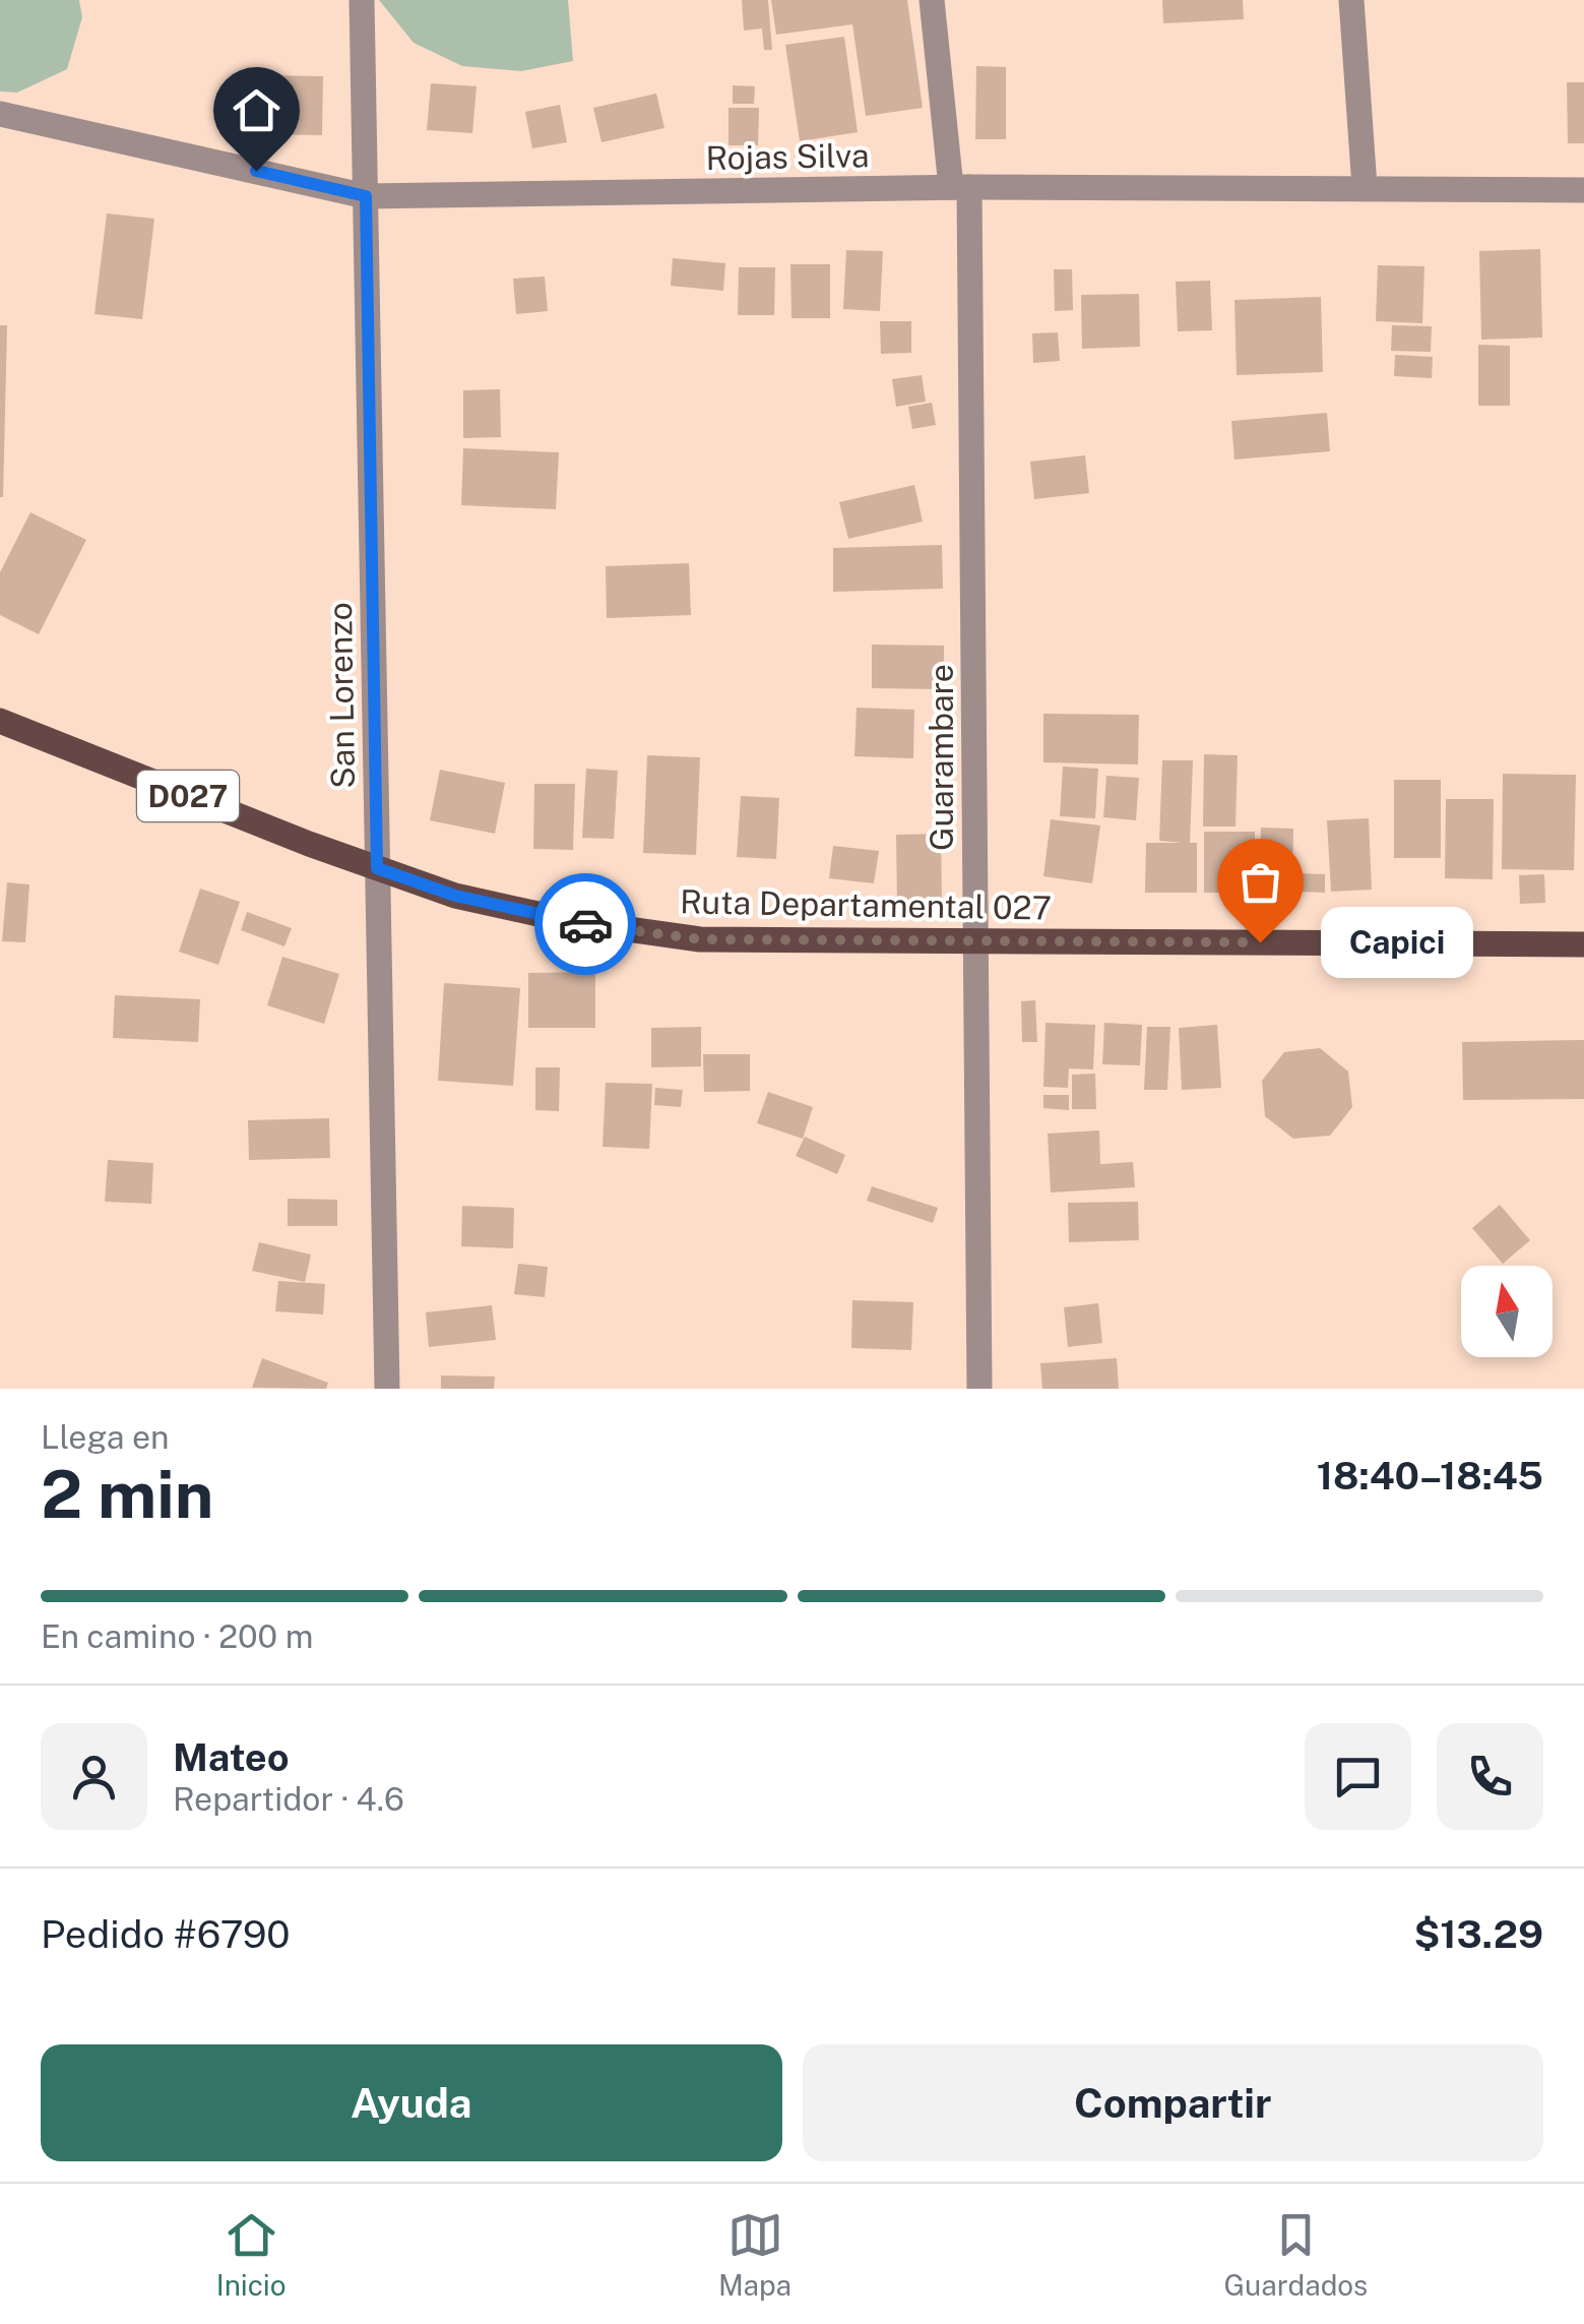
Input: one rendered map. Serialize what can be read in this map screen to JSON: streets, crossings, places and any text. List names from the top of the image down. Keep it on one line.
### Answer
{"streets":{"main road":["D027","Ruta Departamental 027"],"street":["Rojas Silva","San Lorenzo","Guarambare"]},"crossings":[["Rojas Silva","San Lorenzo"],["Rojas Silva","Guarambare"],["San Lorenzo","Ruta Departamental 027"],["Guarambare","Ruta Departamental 027"]],"places":["Capici"],"north":"top","page":{"bubble":"Capici","heading":["2 min","Llega en","18:40–18:45"],"panel":["Mateo","Repartidor · 4.6","Pedido #6790","$13.29"],"bar":"En camino · 200 m","buttons":["Ayuda","Compartir"],"tabs":["Inicio","Mapa","Guardados"]}}
